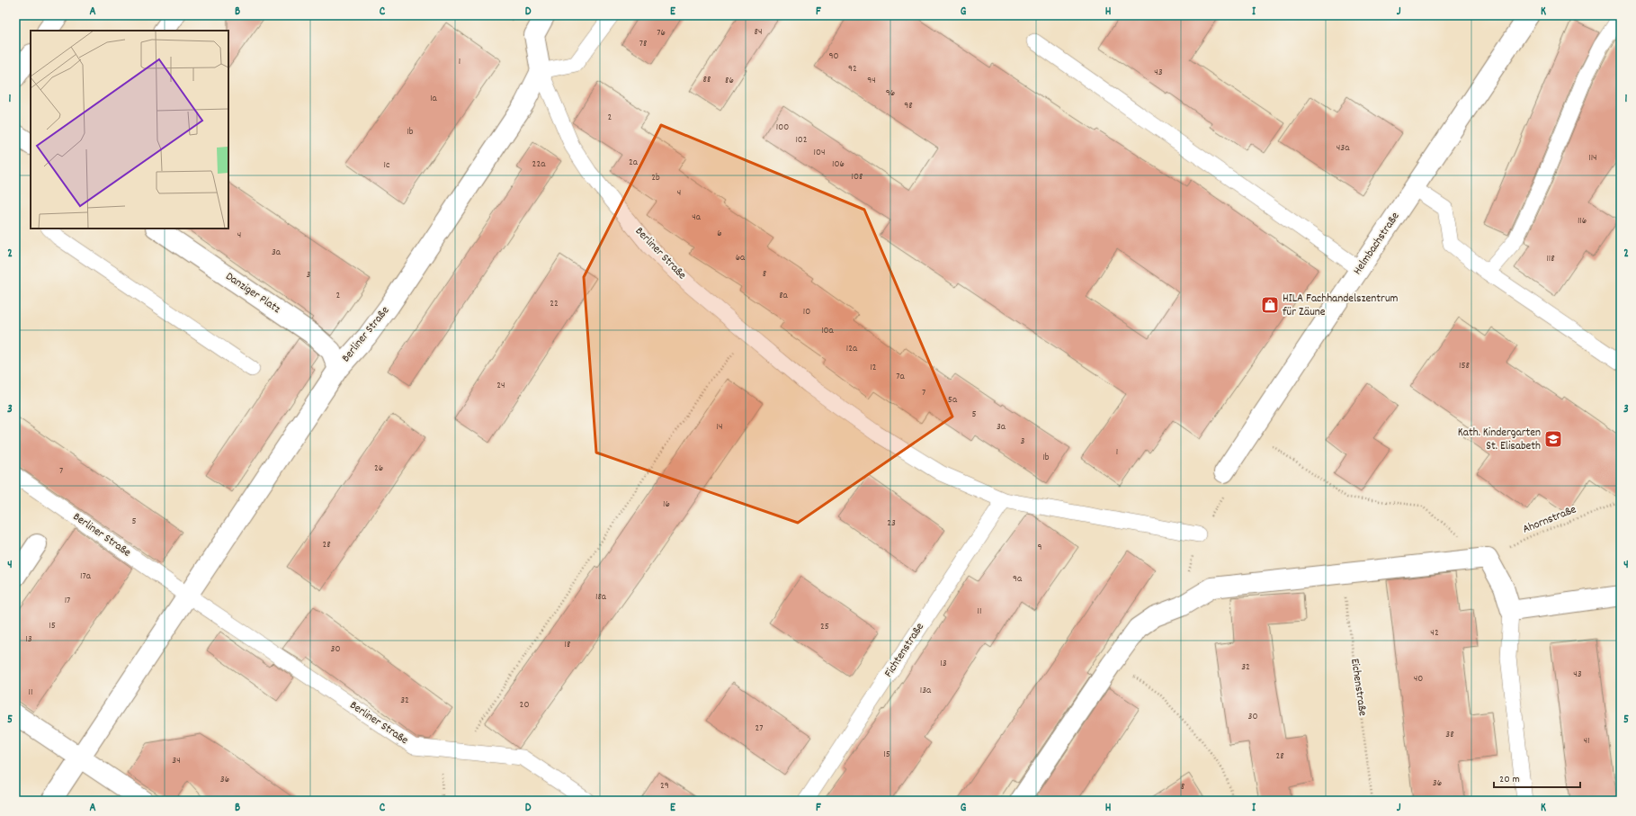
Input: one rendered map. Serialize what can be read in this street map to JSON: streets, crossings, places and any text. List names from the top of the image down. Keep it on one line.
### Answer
{"streets":{"street":["Helmbachstraße","Berliner Straße","Danziger Platz"],"lane":["Fichtenstraße"],"path":["Ahornstraße","Eichenstraße"]},"crossings":[["Berliner Straße","Danziger Platz"],["Berliner Straße","Fichtenstraße"]],"places":{"shop":["HILA Fachhandelszentrum für Zäune"],"school or university":["Kath. Kindergarten St. Elisabeth"]},"house_numbers":["84","76","78","90","1","92","43","88","86","94","96","1a","98","2","100","1b","102","43a","104","114","2a","22a","106","1c","108","2b","4","4a","116","6","4","3a","6a","118","8","3","2","8a","22","10","10a","12a","158","12","7a","24","7","5a","5","14","3a","3","1","1b","26","7","16","5","23","28","9","17a","9a","18a","17","11","15","25","42","13","18","30","13","32","43","40","13a","11","32","20","30","27","38","41","15","28","34","36","36","29","8"],"scale_bar":"20 m","grid":{"columns":["A","B","C","D","E","F","G","H","I","J","K"],"rows":["1","2","3","4","5"]}}
